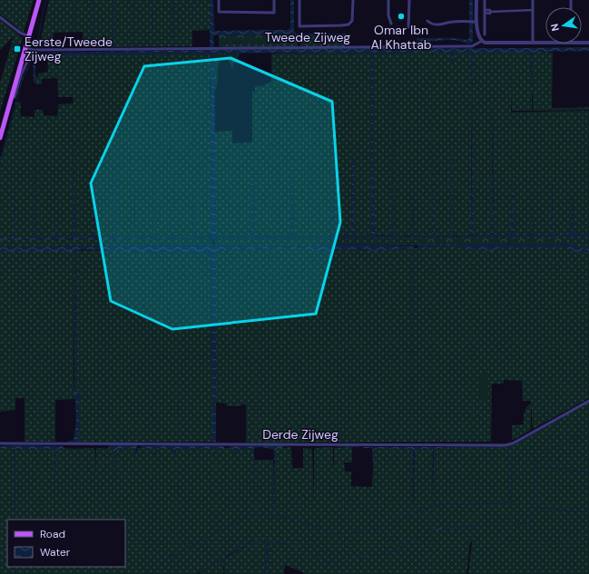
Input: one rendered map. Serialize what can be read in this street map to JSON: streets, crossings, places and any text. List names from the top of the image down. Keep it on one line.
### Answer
{"streets":{"street":["Tweede Zijweg","Derde Zijweg"]},"places":{"other":["Omar Ibn Al Khattab"],"transit":["Eerste/Tweede Zijweg"]},"legend":["Road","Water"],"north":"left"}
